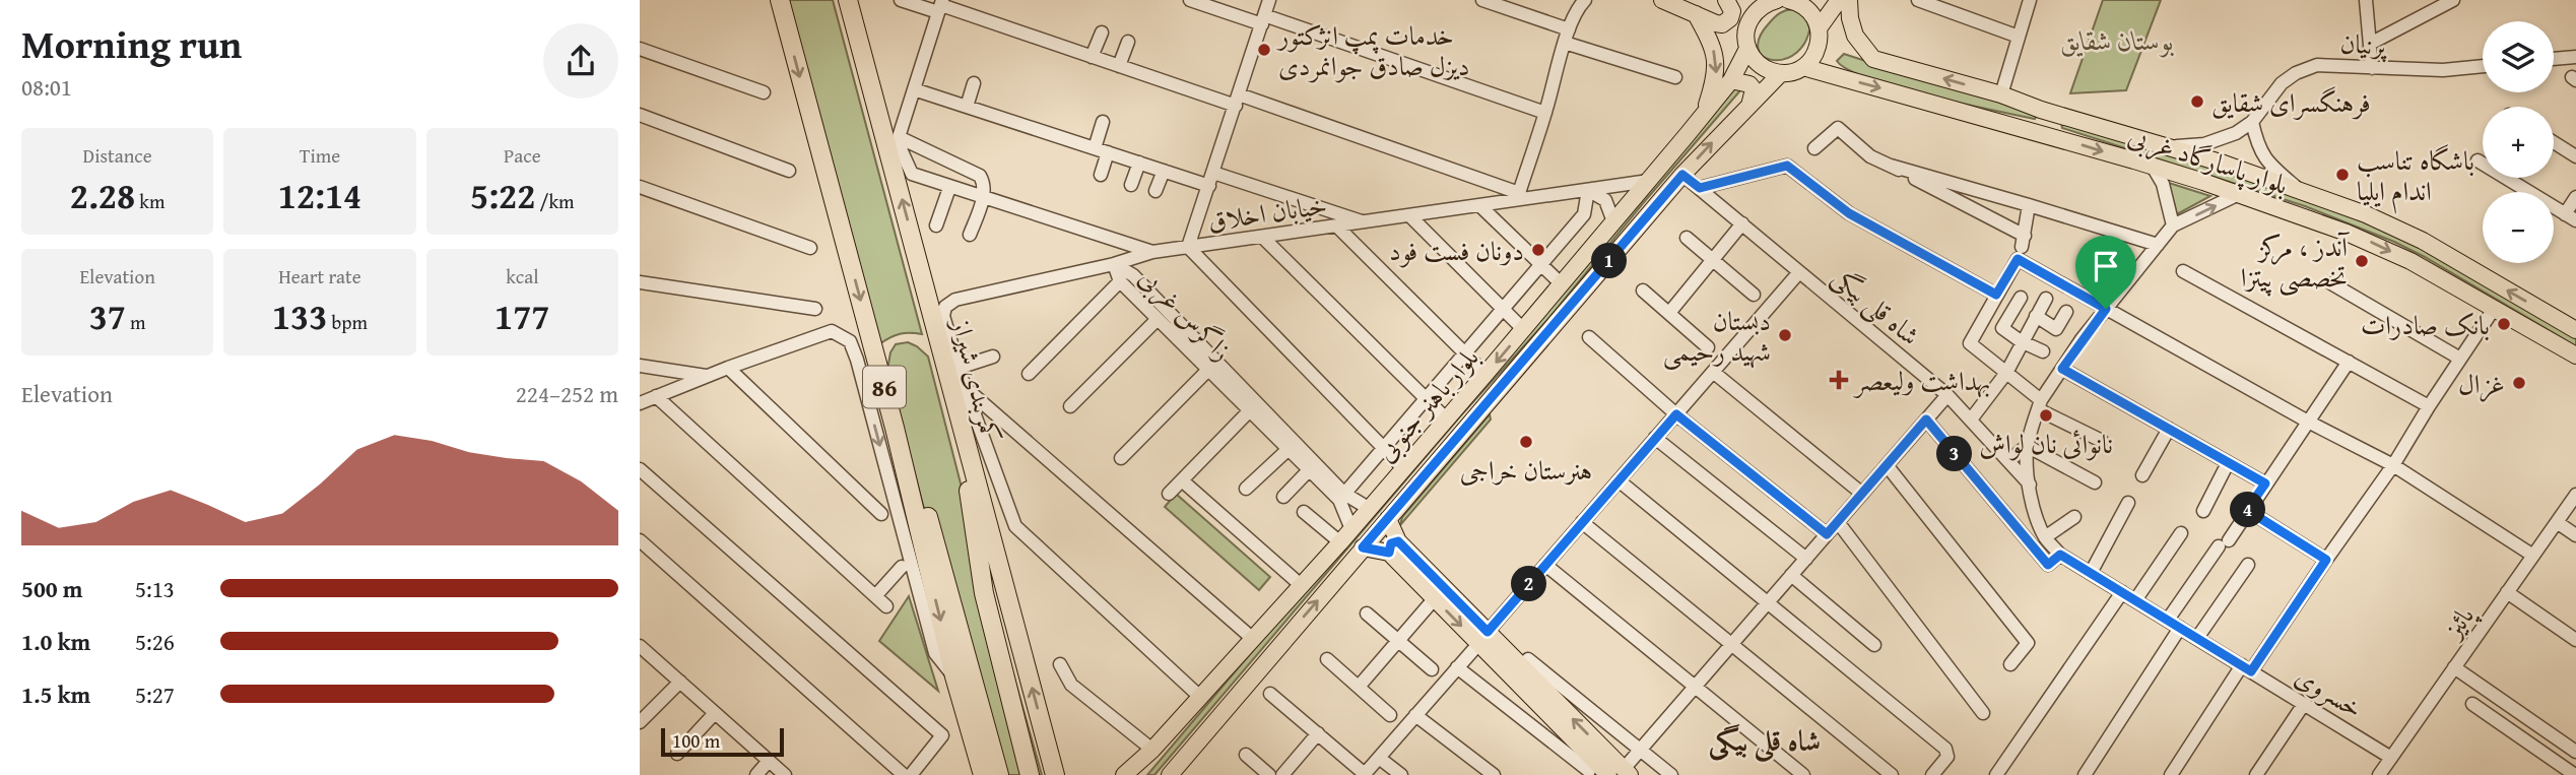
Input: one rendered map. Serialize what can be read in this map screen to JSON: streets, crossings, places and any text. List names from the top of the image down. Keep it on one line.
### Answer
{"streets":{"highway":["کمربندی شیراز","86"],"main road":["بلوار پاسارگاد غربی","بلوار باهنر جنوبی"],"street":["پرنیان","خیابان اخلاق","شاه قلی بیگی","زاگرس غربی","پائیز","خسروى"]},"crossings":[["خیابان اخلاق","زاگرس غربی"],["خیابان اخلاق","بلوار باهنر جنوبی"],["شاه قلی بیگی","بلوار باهنر جنوبی"],["شاه قلی بیگی","خسروى"],["زاگرس غربی","بلوار باهنر جنوبی"],["پائیز","خسروى"]],"districts":["شاه قلی بیگی"],"parks":["بوستان شقایق"],"places":{"other":["خدمات پمپ انژکتور دیزل صادق جوانمردی","فرهنگسرای شقایق","باشگاه تناسب اندام ایلیا","دونان فست فود","آندز ، مرکز تخصصی پیتزا","بانک صادرات","دبستان شهید رحیمی","غزال","نانوائی نان لواش","هنرستان خراجی"],"health":["بهداشت ولیعصر"]},"scale_bar":"100 m","page":{"heading":["Morning run","08:01"],"map_buttons":["+","−"],"stats":[["Distance","2.28 km"],["Time","12:14"],["Pace","5:22 /km"],["Elevation","37 m"],["Heart rate","133 bpm"],["kcal","177"]],"pins":["1","3","4","2"],"chart":["Elevation","224–252 m"],"list":[{"name":"500 m","note":"5:13"},{"name":"1.0 km","note":"5:26"},{"name":"1.5 km","note":"5:27"}],"scale":"100 m"}}
